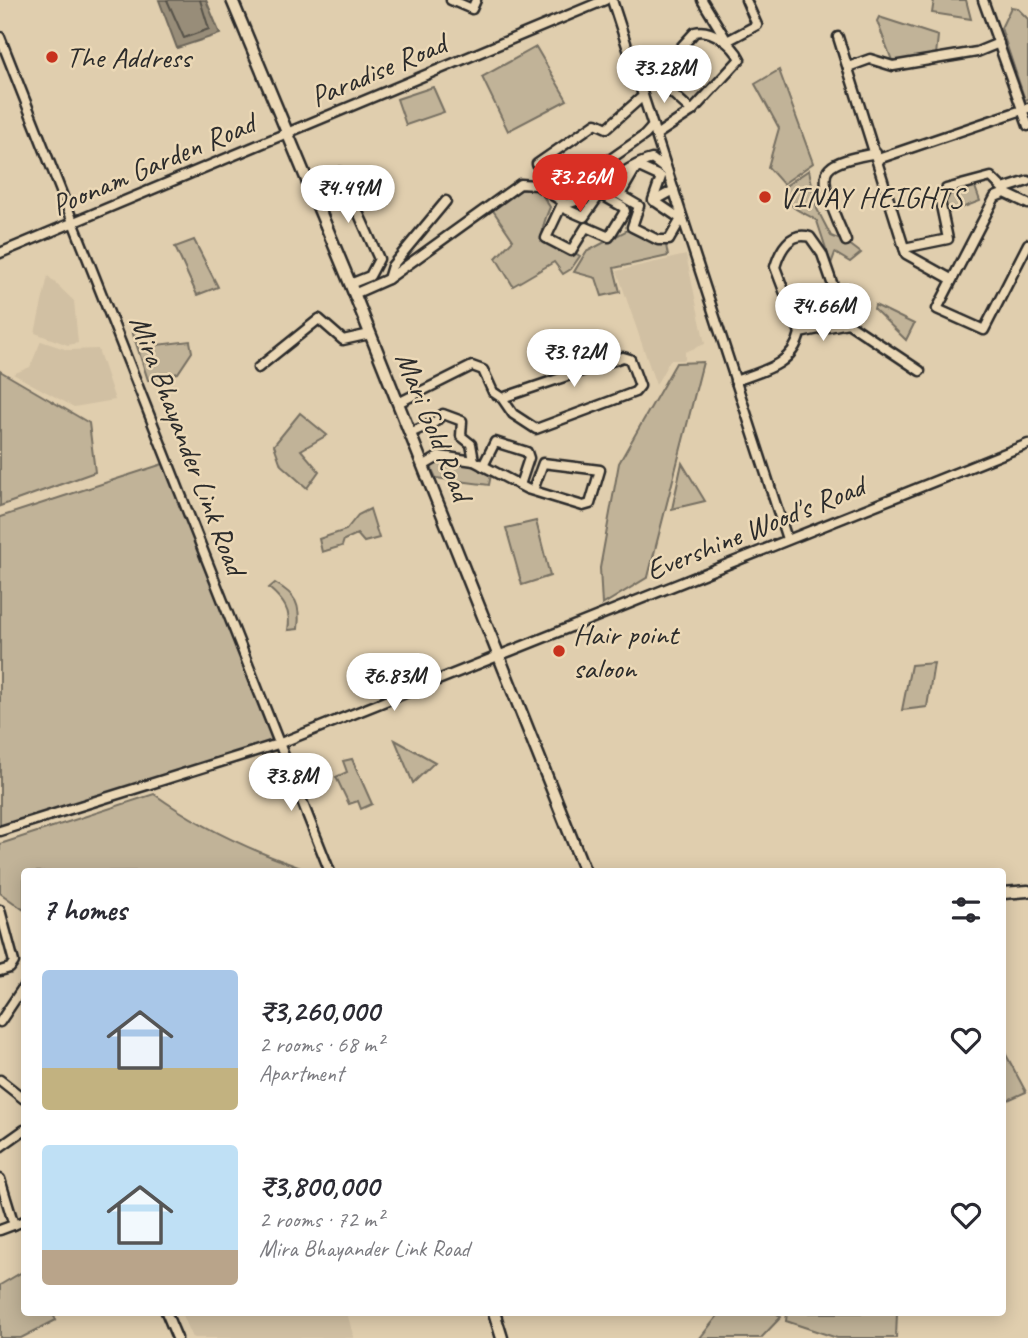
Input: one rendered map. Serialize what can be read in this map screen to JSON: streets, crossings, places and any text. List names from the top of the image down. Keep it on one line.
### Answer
{"streets":{"street":["Paradise Road","Poonam Garden Road","Mari Gold Road","Mira Bhayander Link Road","Evershine Wood's Road"]},"crossings":[["Paradise Road","Poonam Garden Road"],["Paradise Road","Mari Gold Road"],["Poonam Garden Road","Mari Gold Road"],["Poonam Garden Road","Mira Bhayander Link Road"],["Mari Gold Road","Evershine Wood's Road"],["Mira Bhayander Link Road","Evershine Wood's Road"]],"places":["The Address","VINAY HEIGHTS","Hair point saloon"],"page":{"price":["₹3.28M","₹3.26M","₹4.49M","₹4.66M","₹3.92M","₹6.83M","₹3.8M"],"heading":"7 homes","list":[{"name":"₹3,260,000","note":"2 rooms · 68 m² · Apartment"},{"name":"₹3,800,000","note":"2 rooms · 72 m² · Mira Bhayander Link Road"}]}}
